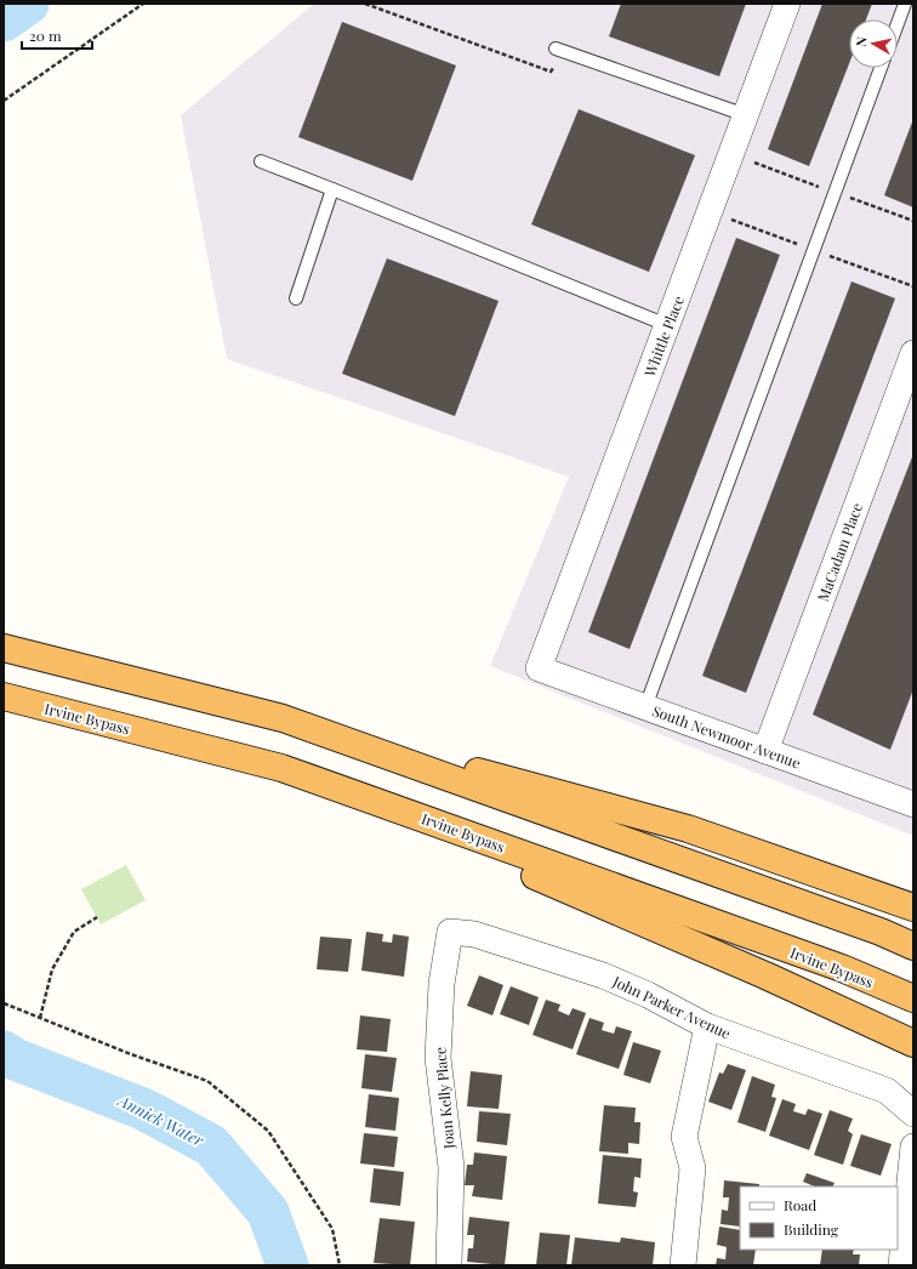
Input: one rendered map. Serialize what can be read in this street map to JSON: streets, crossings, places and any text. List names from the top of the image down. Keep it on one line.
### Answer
{"streets":{"highway":["Irvine Bypass"],"street":["Whittle Place","MaCadam Place","South Newmoor Avenue","John Parker Avenue","Joan Kelly Place"]},"crossings":[["Whittle Place","South Newmoor Avenue"],["MaCadam Place","South Newmoor Avenue"],["John Parker Avenue","Joan Kelly Place"]],"water":["Annick Water"],"legend":["Road","Building"],"scale_bar":"20 m","north":"left"}
